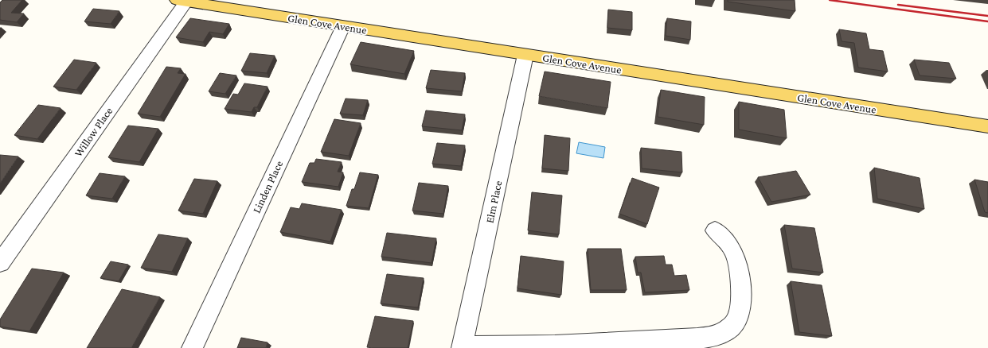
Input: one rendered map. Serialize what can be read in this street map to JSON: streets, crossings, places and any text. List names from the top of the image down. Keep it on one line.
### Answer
{"streets":{"main road":["Glen Cove Avenue"],"street":["Willow Place","Linden Place","Elm Place"]},"crossings":[["Glen Cove Avenue","Willow Place"],["Glen Cove Avenue","Linden Place"],["Glen Cove Avenue","Elm Place"]]}
